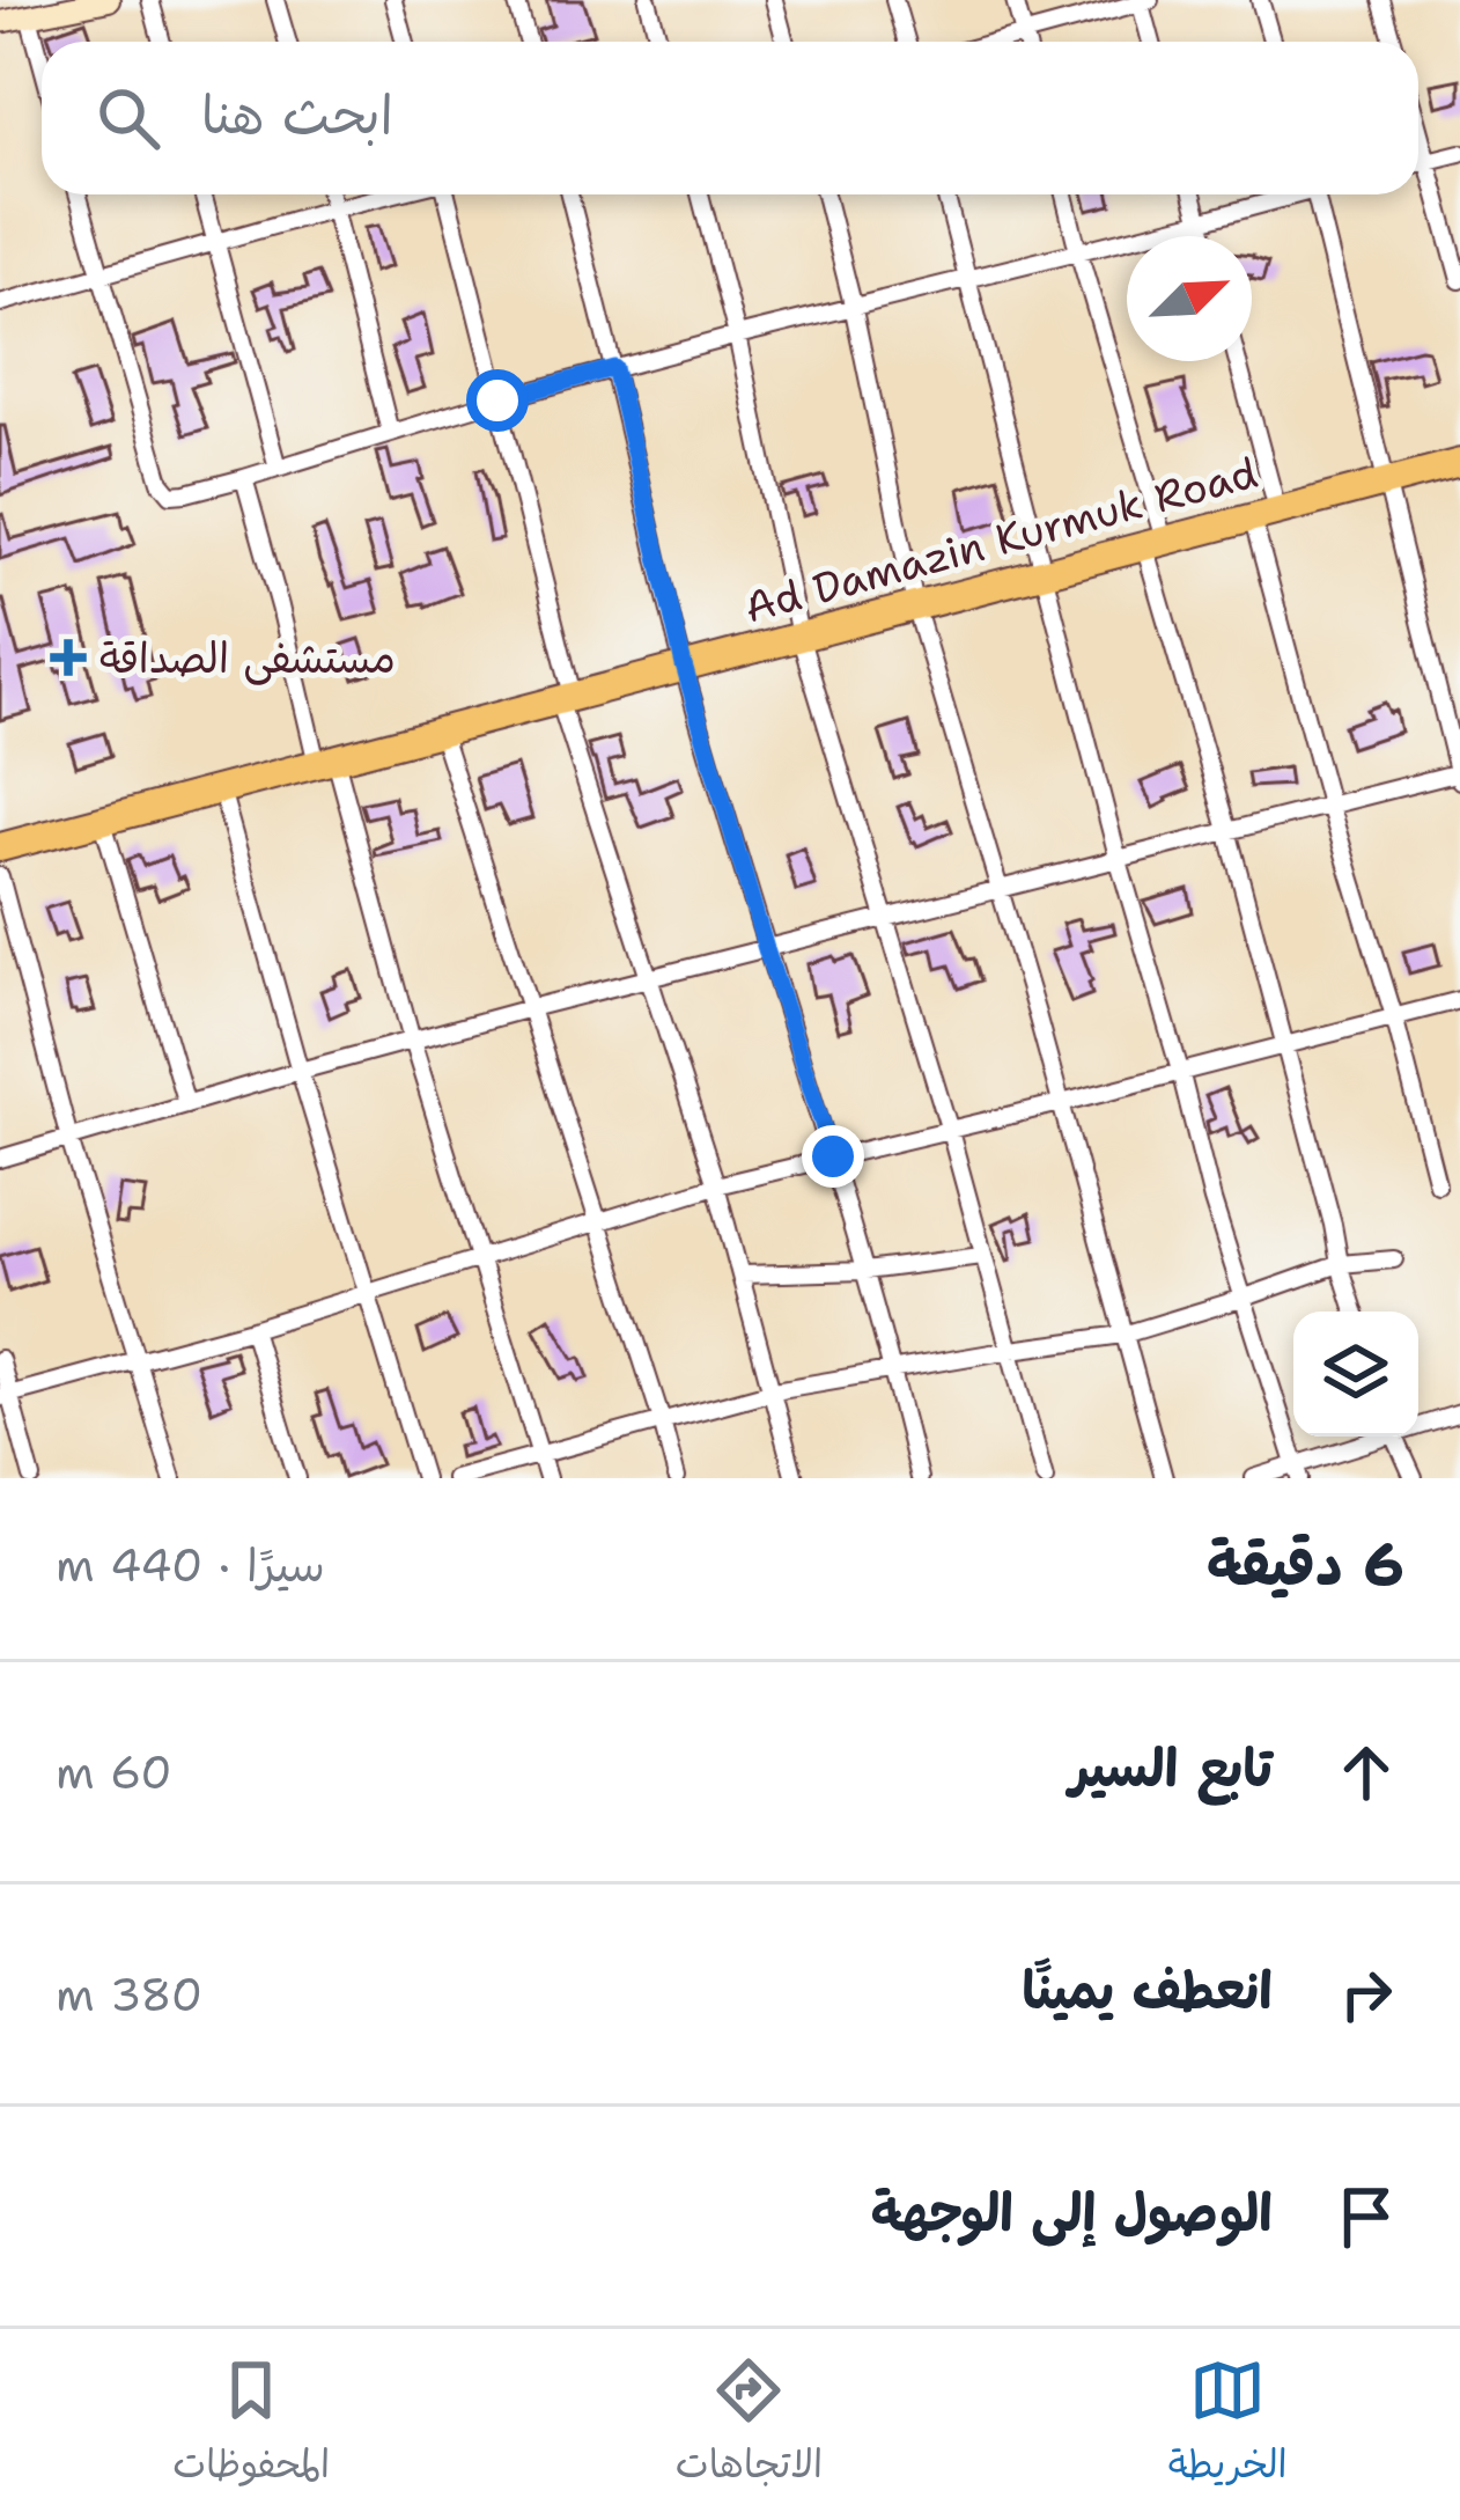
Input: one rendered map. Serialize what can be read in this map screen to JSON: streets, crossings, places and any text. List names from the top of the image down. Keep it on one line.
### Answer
{"streets":{"highway":["Ad Damazin Kurmuk Road"]},"places":{"health":["مستشفى الصداقة"]},"north":"top right","page":{"search":"ابحث هنا","heading":["6 دقيقة","سيرًا · 440 m"],"list":[["تابع السير","60 m"],["انعطف يمينًا","380 m"],"الوصول إلى الوجهة"],"nav":["الخريطة","الاتجاهات","المحفوظات"]}}
